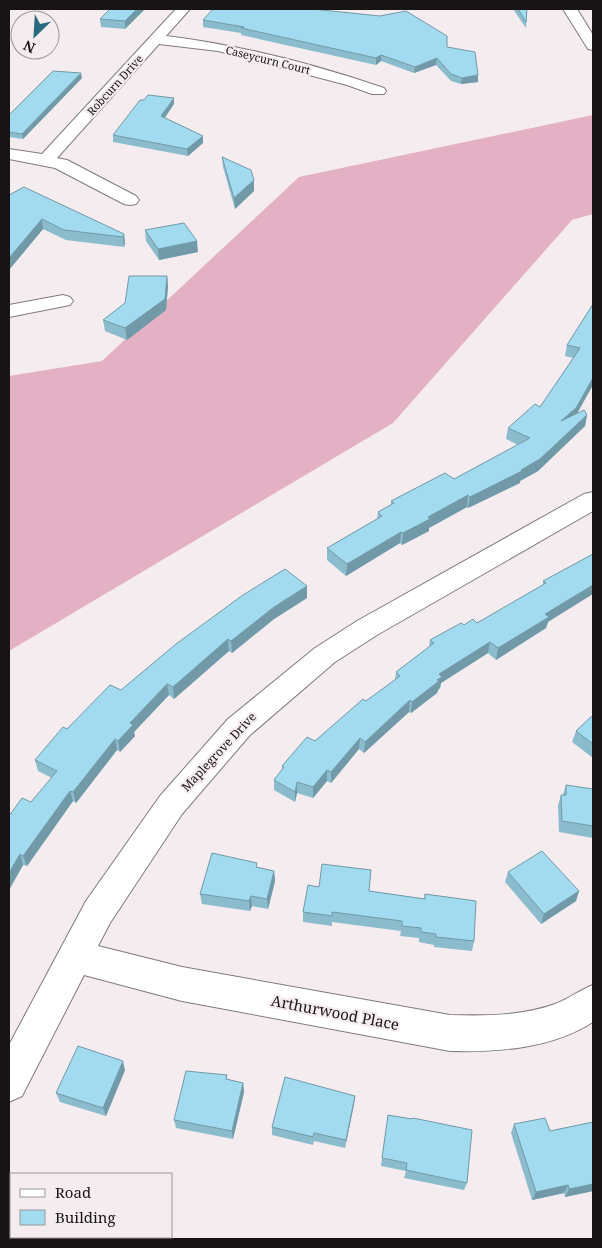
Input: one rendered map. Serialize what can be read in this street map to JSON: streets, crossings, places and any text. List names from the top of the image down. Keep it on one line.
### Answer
{"streets":{"street":["Caseycurn Court","Robcurn Drive","Maplegrove Drive","Arthurwood Place"]},"crossings":[["Caseycurn Court","Robcurn Drive"],["Maplegrove Drive","Arthurwood Place"]],"legend":["Road","Building"],"north":"bottom left"}
